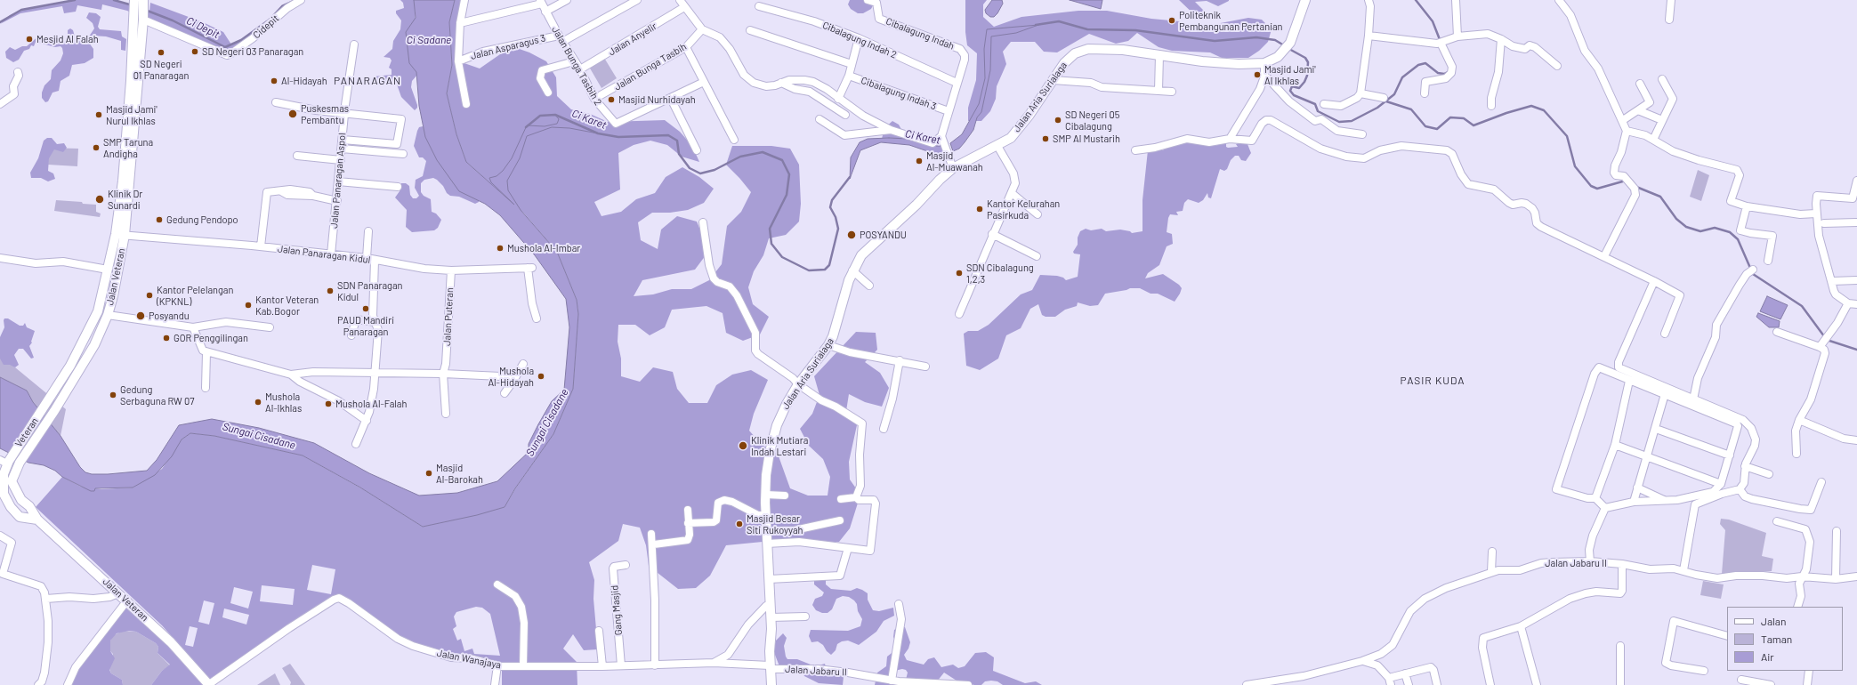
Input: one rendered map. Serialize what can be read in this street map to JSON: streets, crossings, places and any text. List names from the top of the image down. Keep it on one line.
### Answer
{"streets":{"main road":["Jalan Aria Surialaga","Jalan Veteran","Veteran"],"street":["Cidepit","Cibalagung Indah","Jalan Anyelir","Cibalagung Indah 2","Jalan Asparagus 3","Jalan Bunga Tasbih 2","Jalan Bunga Tasbih","Cibalagung Indah 3","Jalan Panaragan Aspol","Jalan Panaragan Kidul","Jalan Puteran","Jalan Jabaru II","Gang Masjid","Jalan Wanajaya"]},"crossings":[["Cidepit","Jalan Veteran"],["Cibalagung Indah","Cibalagung Indah 2"],["Cibalagung Indah","Cibalagung Indah 3"],["Jalan Anyelir","Jalan Bunga Tasbih 2"],["Cibalagung Indah 2","Cibalagung Indah 3"],["Jalan Asparagus 3","Jalan Bunga Tasbih 2"],["Jalan Bunga Tasbih 2","Jalan Bunga Tasbih"],["Jalan Aria Surialaga","Jalan Jabaru II"],["Jalan Aria Surialaga","Jalan Wanajaya"],["Jalan Panaragan Aspol","Jalan Panaragan Kidul"],["Jalan Panaragan Kidul","Jalan Veteran"],["Jalan Panaragan Kidul","Jalan Puteran"],["Jalan Veteran","Veteran"],["Jalan Veteran","Jalan Wanajaya"],["Jalan Jabaru II","Jalan Wanajaya"],["Gang Masjid","Jalan Wanajaya"]],"districts":["PANARAGAN","PASIR KUDA"],"water":["Ci Depit","Ci Sadane","Ci Karet","Sungai Cisadane"],"places":["Politeknik Pembangunan Pertanian","Mesjid Al Falah","SD Negeri 03 Panaragan","SD Negeri 01 Panaragan","Masjid Jami' Al Ikhlas","Al-Hidayah","Masjid Nurhidayah","Puskesmas Pembantu","Masjid Jami' Nurul Ikhlas","SD Negeri 05 Cibalagung","SMP Al Mustarih","SMP Taruna Andigha","Masjid Al-Muawanah","Klinik Dr Sunardi","Kantor Kelurahan Pasirkuda","Gedung Pendopo","POSYANDU","Mushola Al-Imbar","SDN Cibalagung 1,2,3","SDN Panaragan Kidul","Kantor Pelelangan (KPKNL)","Kantor Veteran Kab.Bogor","PAUD Mandiri Panaragan","Posyandu","GOR Penggilingan","Mushola Al-Hidayah","Gedung Serbaguna RW 07","Mushola Al-Ikhlas","Mushola Al-Falah","Klinik Mutiara Indah Lestari","Masjid Al-Barokah","Masjid Besar Siti Rukoyyah"],"legend":["Jalan","Taman","Air"]}
